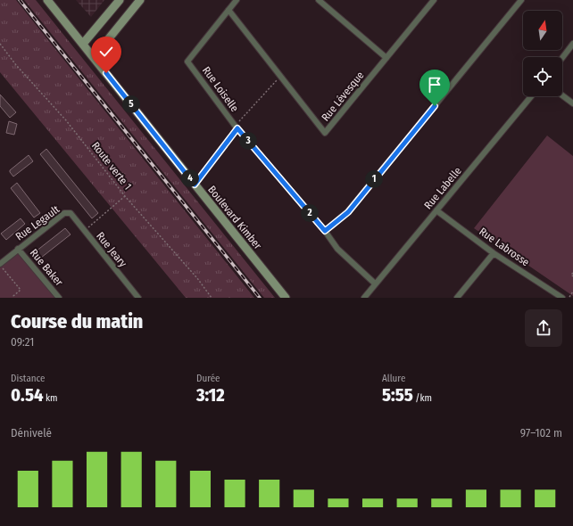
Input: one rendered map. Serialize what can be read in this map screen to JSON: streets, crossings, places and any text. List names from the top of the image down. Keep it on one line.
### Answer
{"streets":{"street":["Rue Loiselle","Rue Lévesque","Rue Labelle","Boulevard Kimber","Rue Legault","Rue Labrosse","Rue Jeary","Rue Baker"],"path":["Route verte 1"]},"crossings":[["Rue Loiselle","Rue Lévesque"],["Rue Loiselle","Rue Labelle"],["Rue Labelle","Rue Labrosse"],["Rue Legault","Rue Jeary"],["Rue Legault","Rue Baker"]],"north":"top","page":{"pins":["5","3","4","1","2"],"heading":["Course du matin","09:21"],"stats":[["Distance","0.54 km"],["Durée","3:12"],["Allure","5:55 /km"]],"chart":["Dénivelé","97–102 m"]}}
